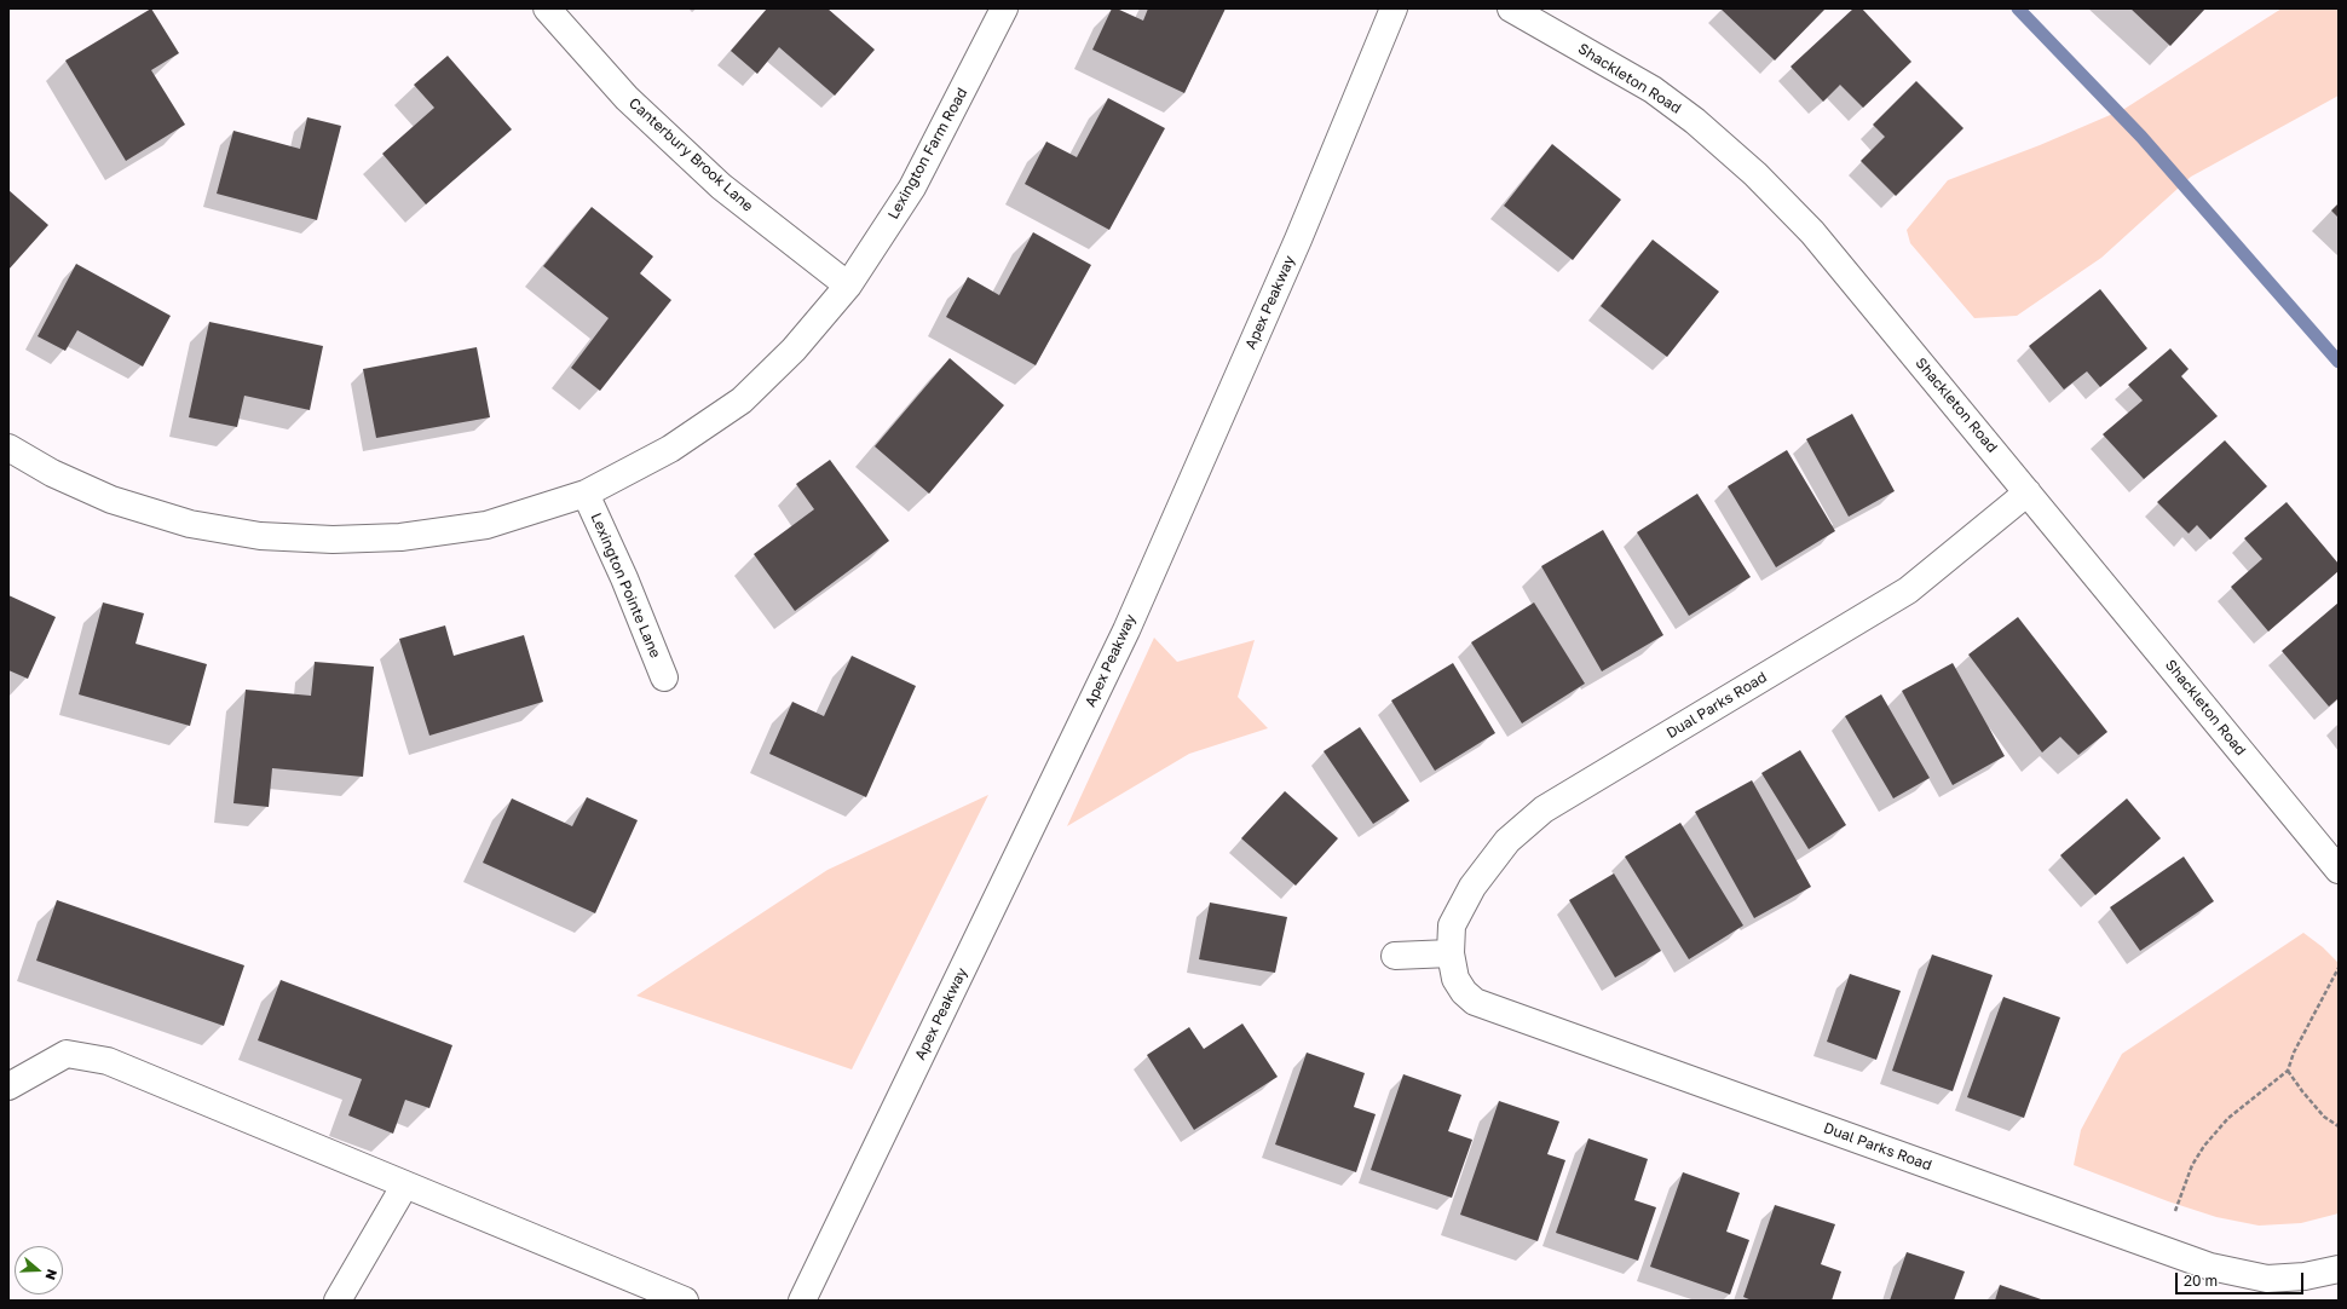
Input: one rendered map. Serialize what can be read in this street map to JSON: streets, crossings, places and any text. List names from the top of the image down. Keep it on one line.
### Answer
{"streets":{"street":["Shackleton Road","Lexington Farm Road","Canterbury Brook Lane","Apex Peakway","Lexington Pointe Lane","Dual Parks Road"]},"crossings":[["Shackleton Road","Dual Parks Road"],["Lexington Farm Road","Canterbury Brook Lane"],["Lexington Farm Road","Lexington Pointe Lane"]],"scale_bar":"20 m","north":"right"}
